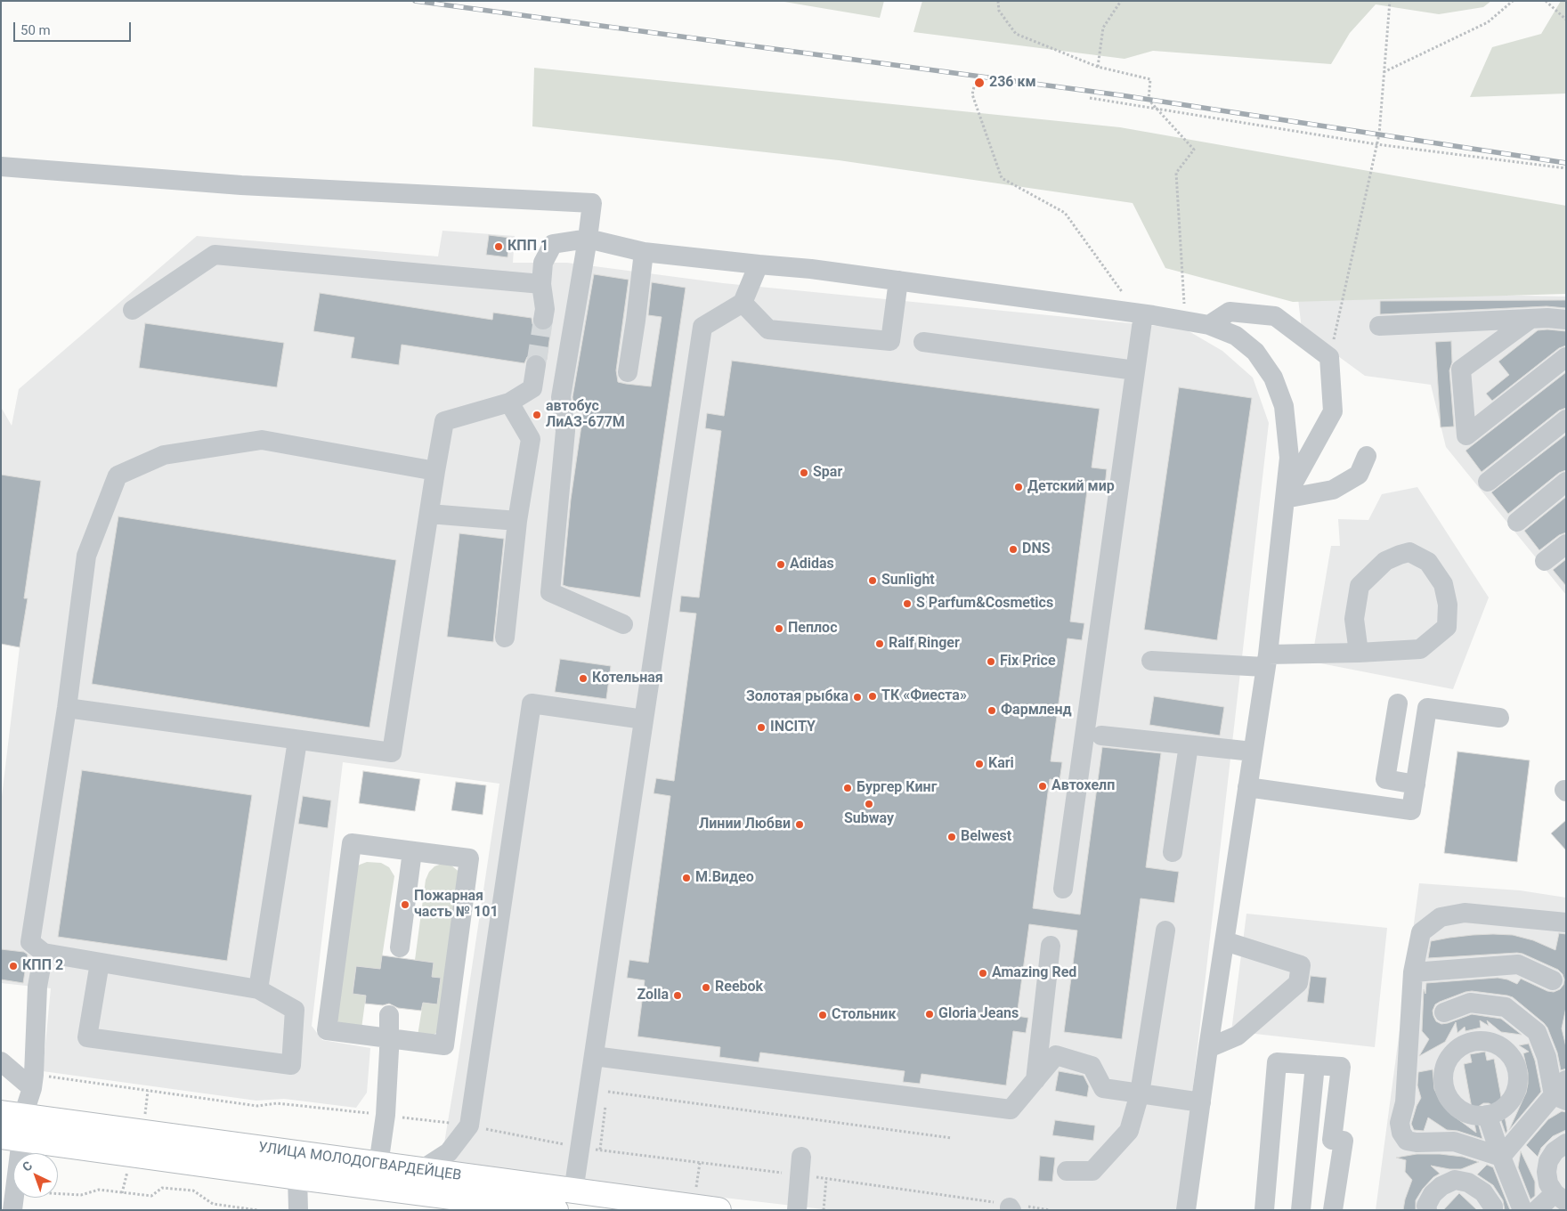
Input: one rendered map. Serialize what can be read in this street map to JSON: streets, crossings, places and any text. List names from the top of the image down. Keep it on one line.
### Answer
{"streets":{"main road":["УЛИЦА МОЛОДОГВАРДЕЙЦЕВ"]},"places":["236 км","КПП 1","автобус ЛиАЗ-677М","Spar","Детский мир","DNS","Adidas","Sunlight","S Parfum&Cosmetics","Пеплос","Ralf Ringer","Fix Price","Котельная","ТК «Фиеста»","Золотая рыбка","Фармленд","INCITY","Kari","Автохелп","Бургер Кинг","Subway","Линии Любви","Belwest","М.Видео","Пожарная часть № 101","КПП 2","Amazing Red","Reebok","Zolla","Gloria Jeans","Стольник"],"scale_bar":"50 m","north":"top left"}
